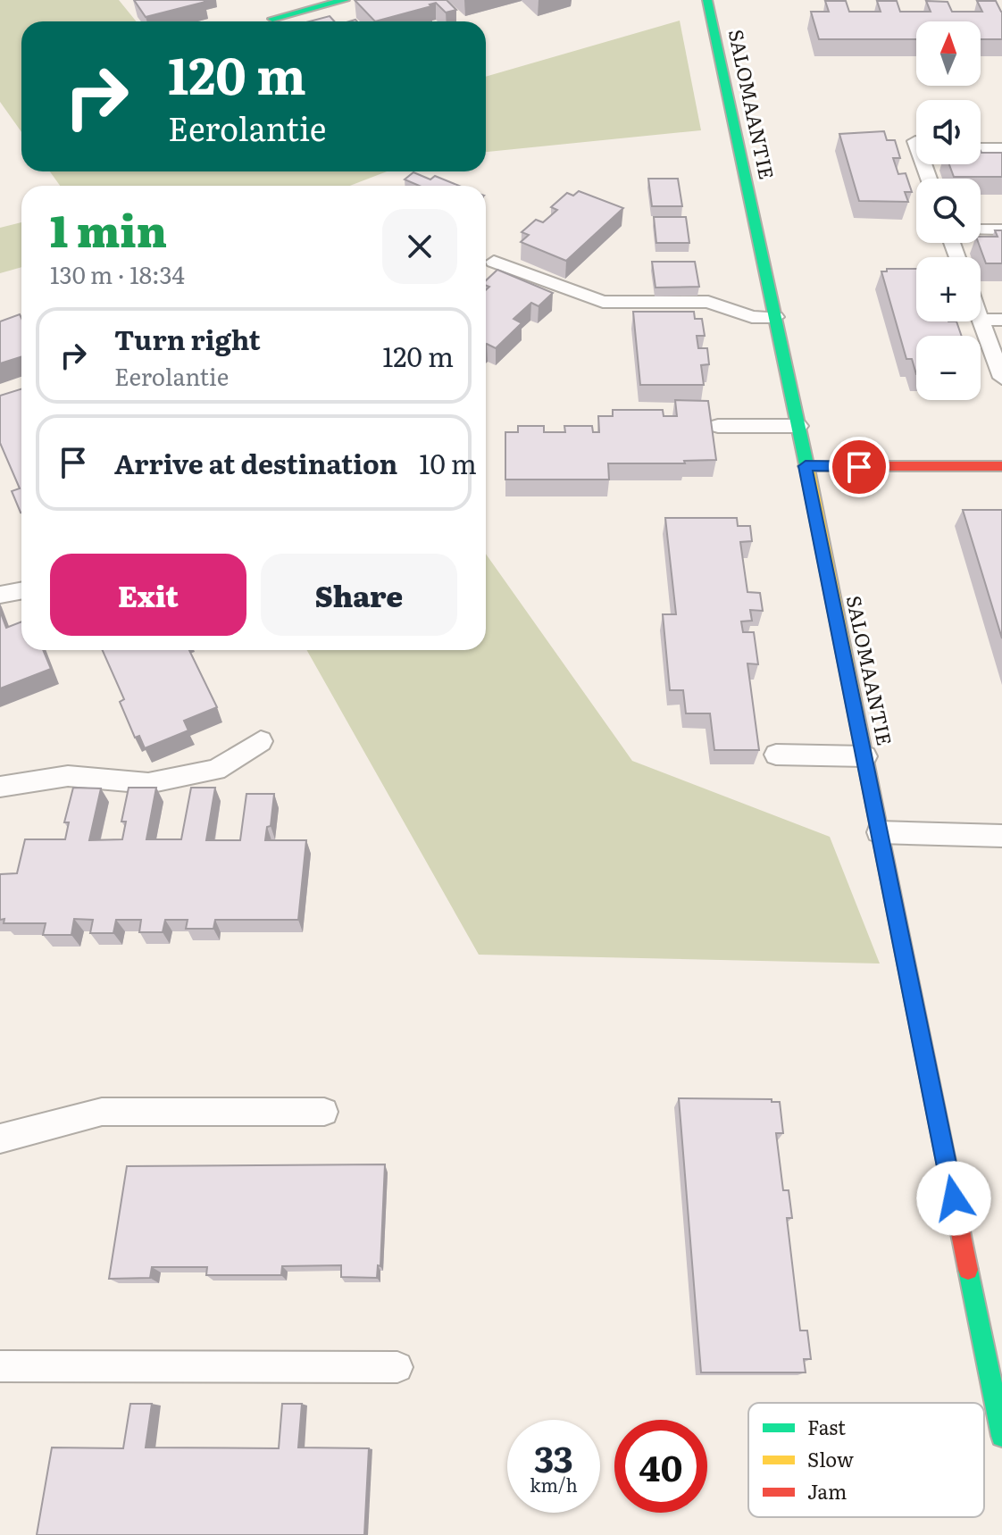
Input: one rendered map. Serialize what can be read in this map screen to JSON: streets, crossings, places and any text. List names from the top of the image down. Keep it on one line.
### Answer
{"streets":{"street":["SALOMAANTIE"]},"legend":["Fast","Slow","Jam"],"north":"top","page":{"map_buttons":["+","−"],"turn":["120 m","Eerolantie"],"heading":["1 min","130 m · 18:34"],"list":[{"name":"Turn right","note":"Eerolantie","value":"120 m"},{"name":"Arrive at destination","value":"10 m"}],"buttons":["Exit","Share"],"speed":"33 km/h","limit":"40"}}
